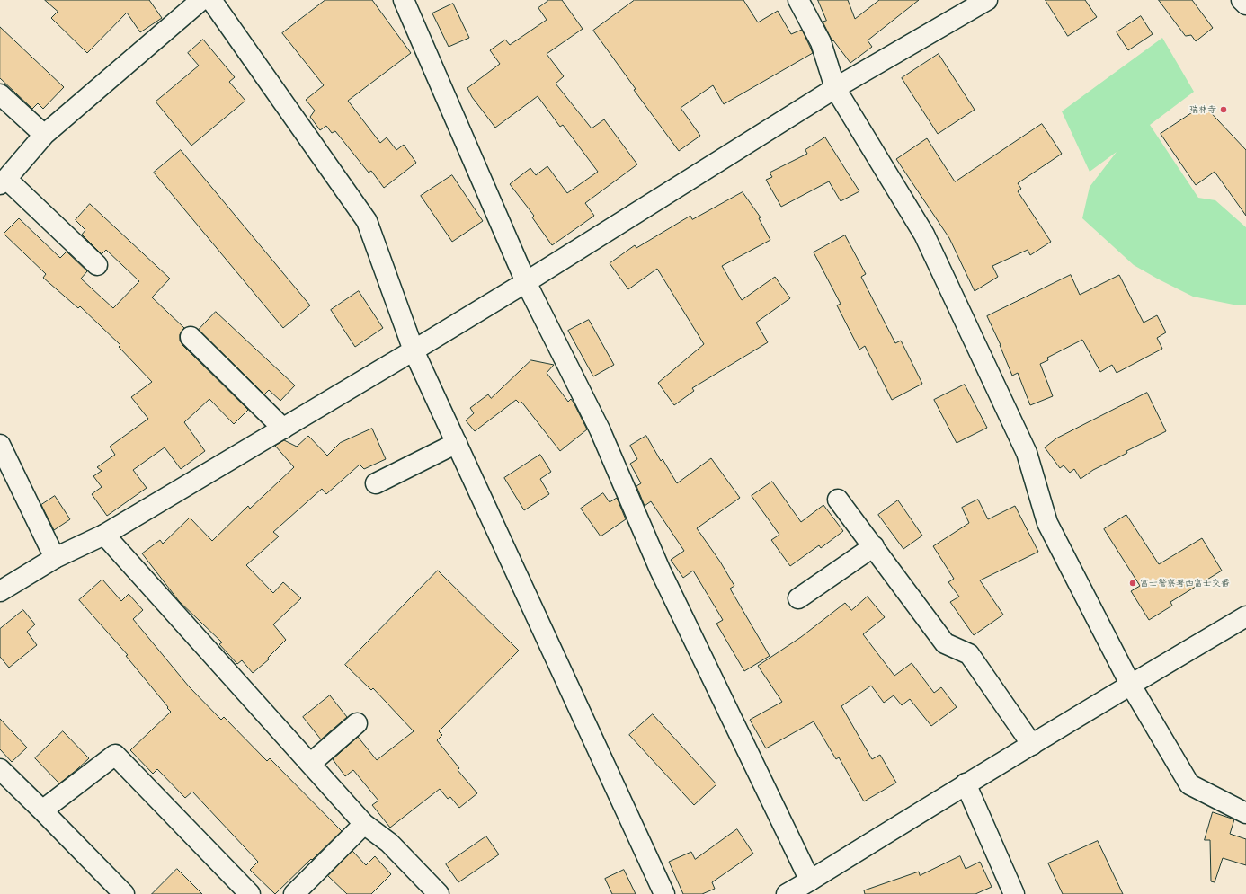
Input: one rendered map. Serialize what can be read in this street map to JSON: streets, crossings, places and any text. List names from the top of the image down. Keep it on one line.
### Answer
{"places":["瑞林寺","富士警察署西富士交番"]}
